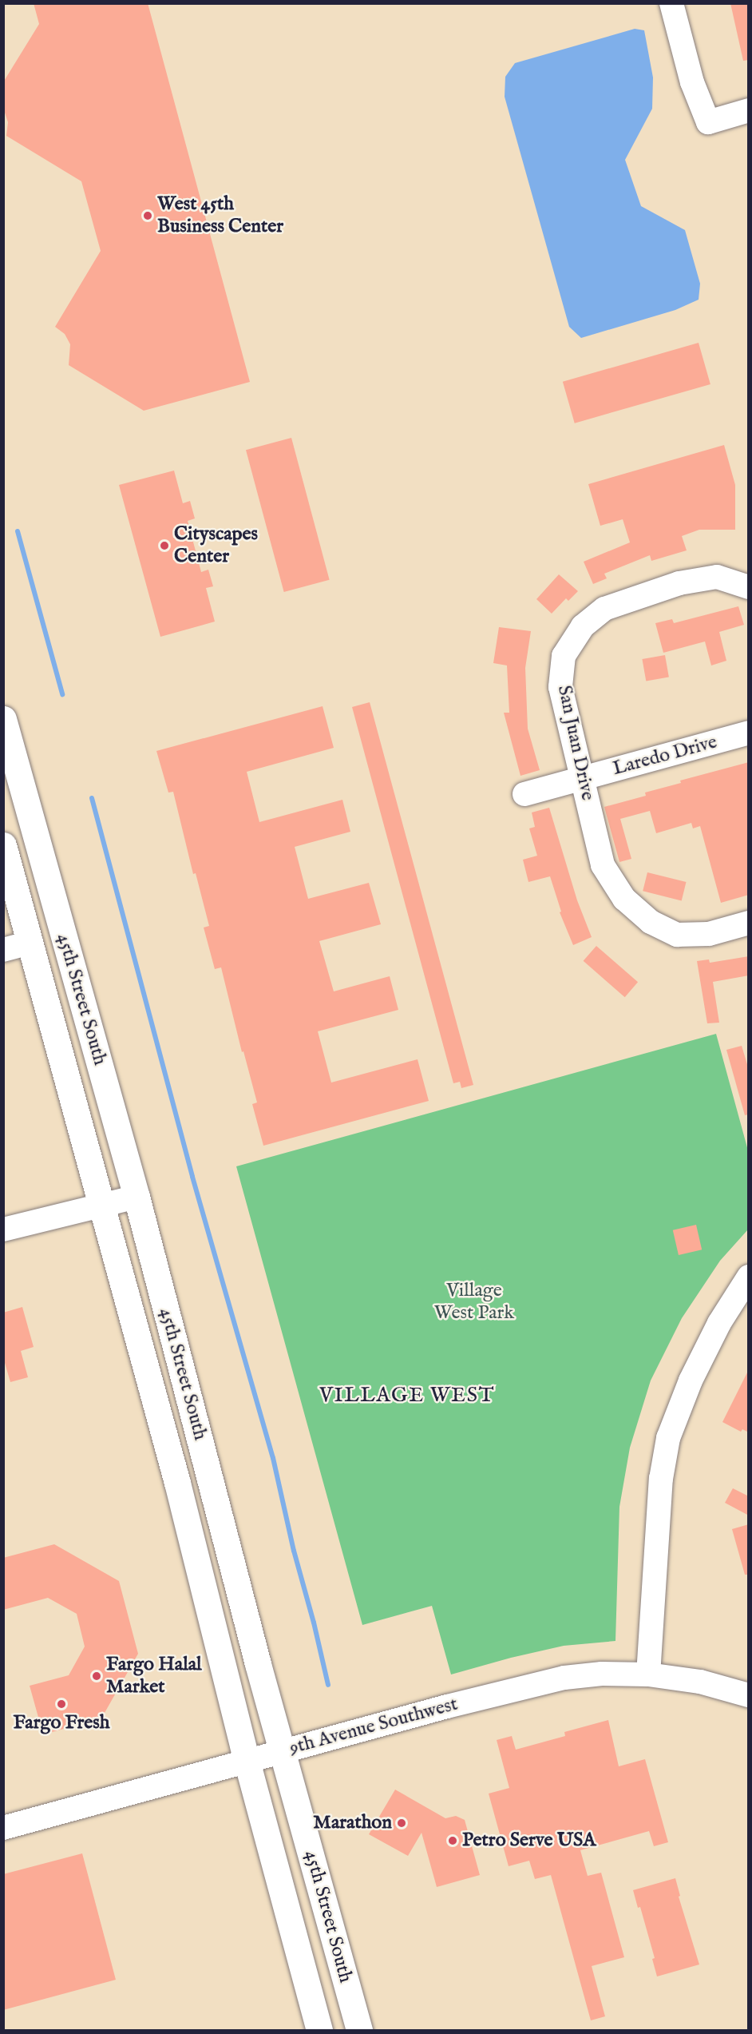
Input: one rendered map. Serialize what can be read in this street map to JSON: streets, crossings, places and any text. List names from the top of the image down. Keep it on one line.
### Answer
{"streets":{"main road":["45th Street South"],"street":["San Juan Drive","Laredo Drive","9th Avenue Southwest"]},"crossings":[["San Juan Drive","Laredo Drive"],["45th Street South","9th Avenue Southwest"]],"districts":["VILLAGE WEST"],"parks":["Village West Park"],"places":["West 45th Business Center","Cityscapes Center","Fargo Halal Market","Fargo Fresh","Marathon","Petro Serve USA"]}
